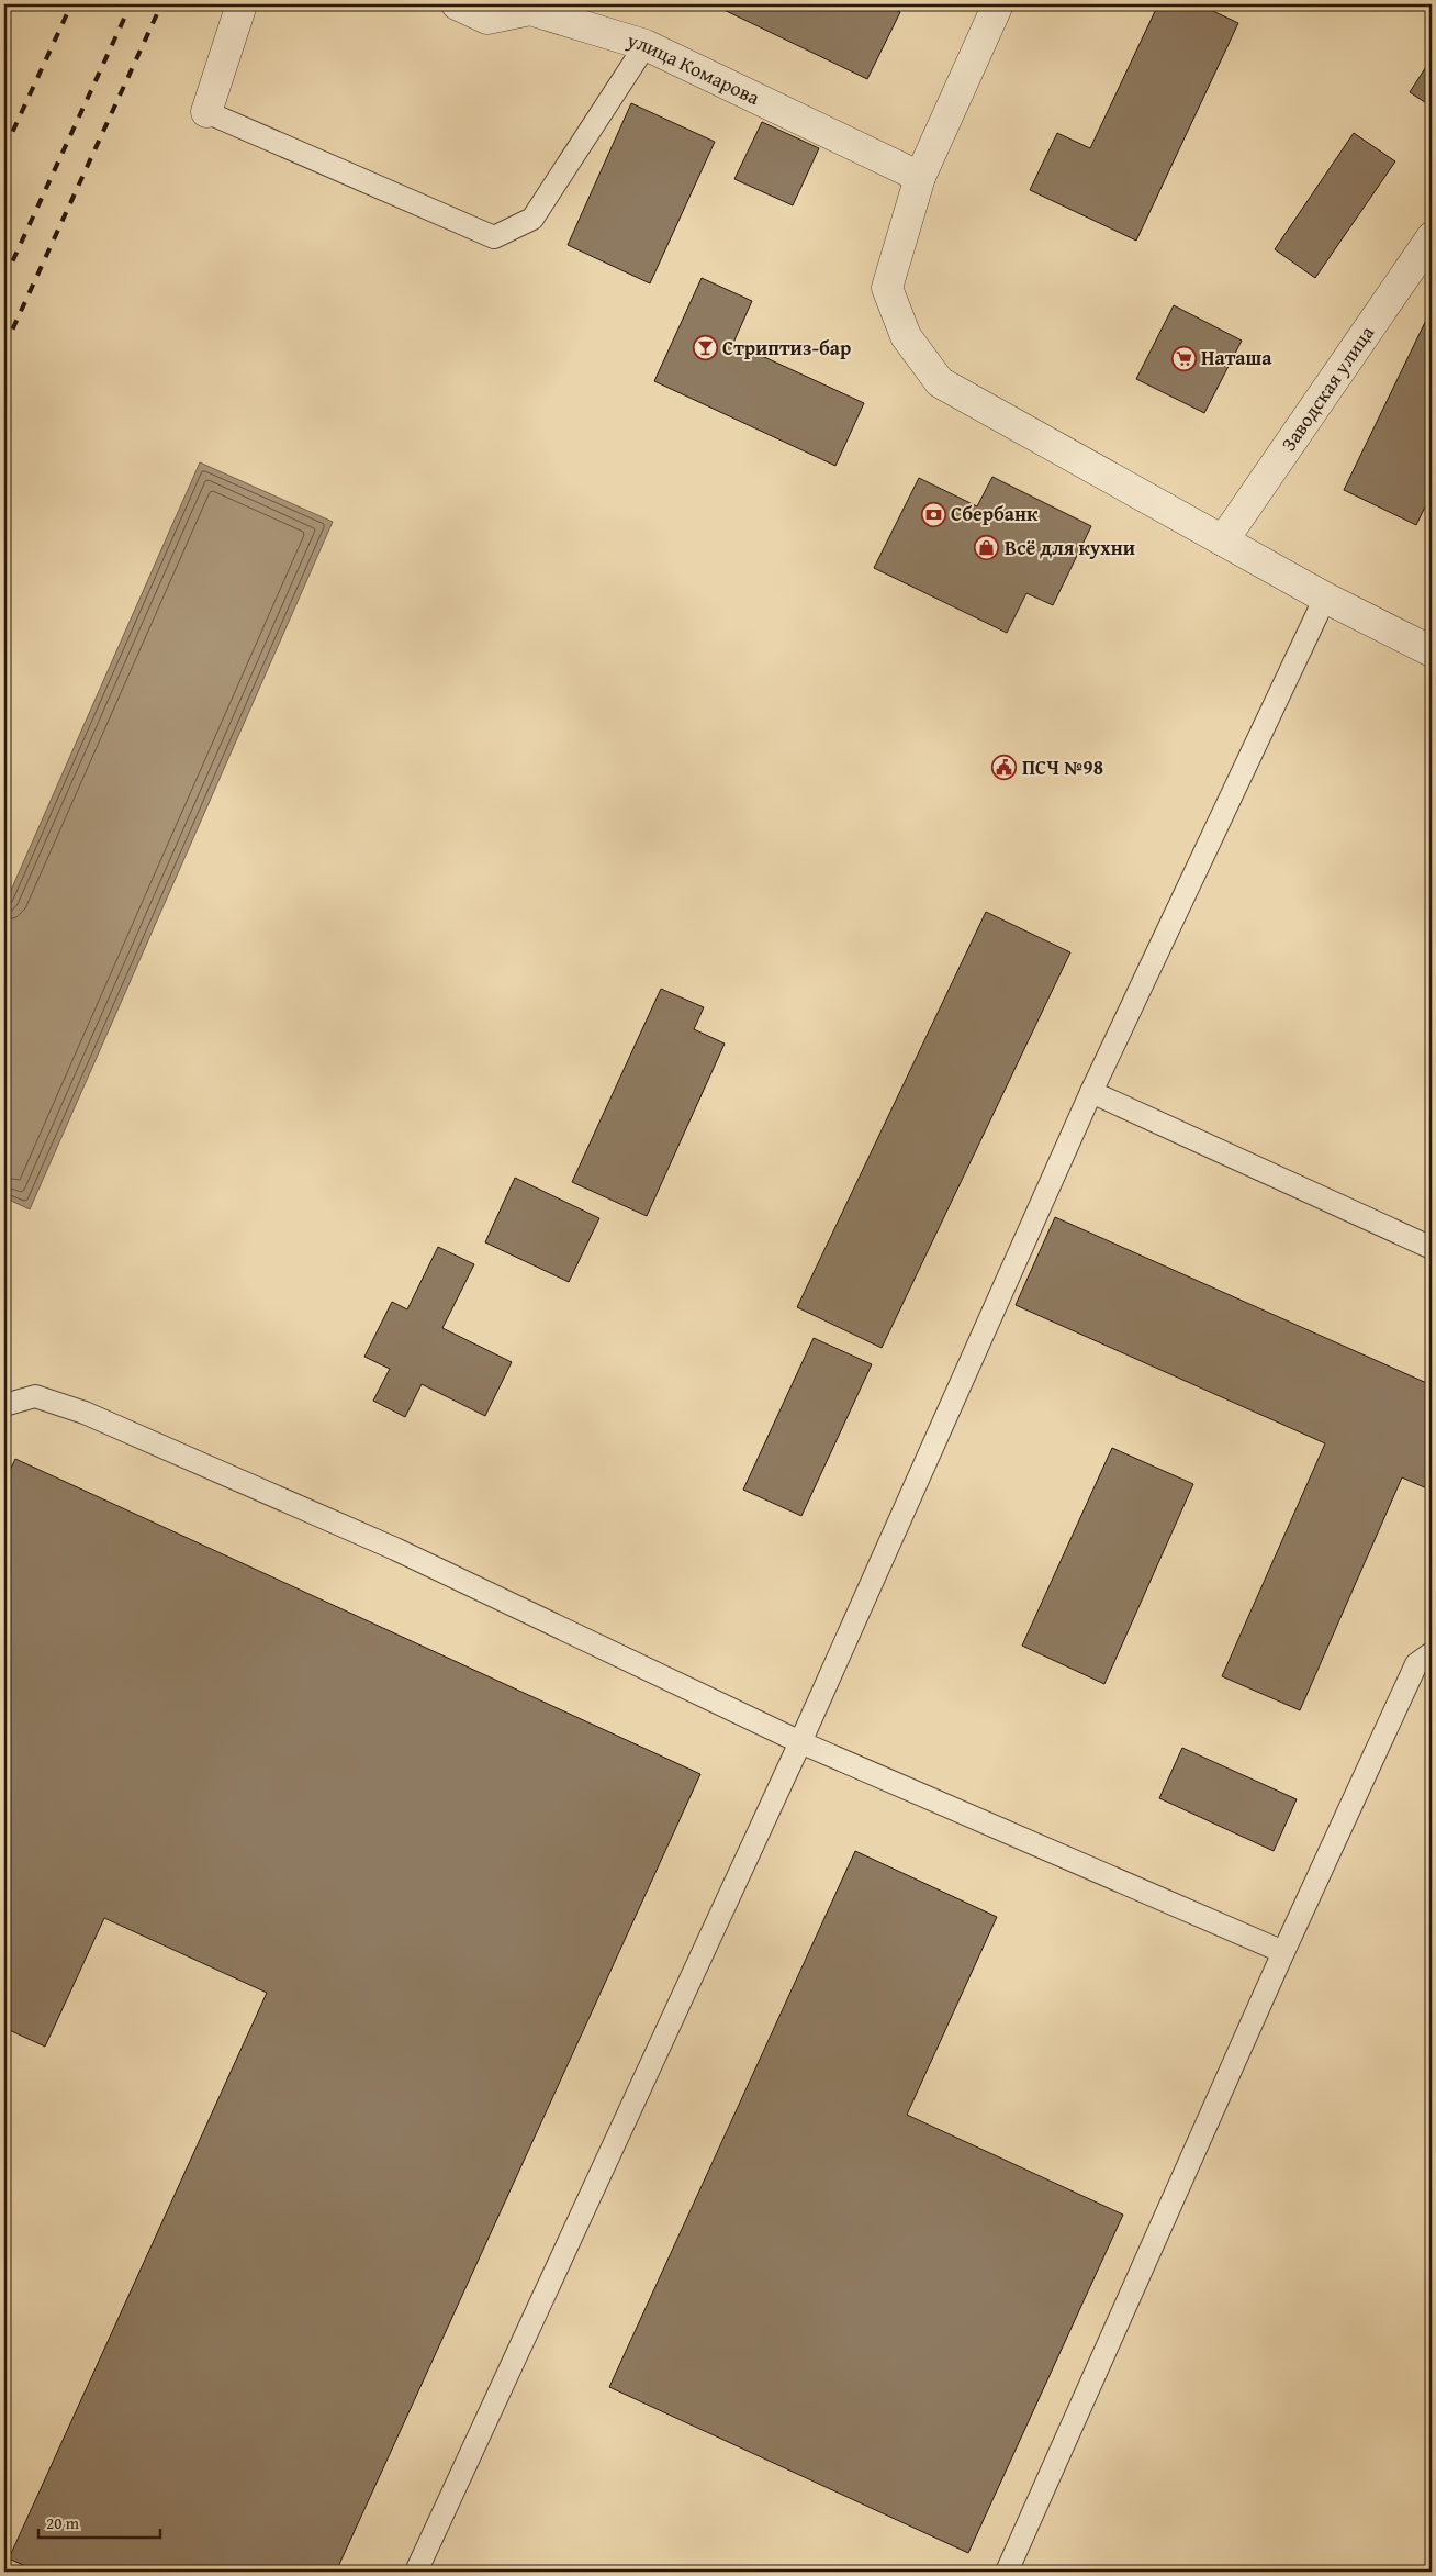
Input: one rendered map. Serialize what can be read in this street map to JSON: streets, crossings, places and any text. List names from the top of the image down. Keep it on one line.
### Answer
{"streets":{"street":["улица Комарова","Заводская улица"]},"places":{"bar":["Стриптиз-бар"],"supermarket":["Наташа"],"bank":["Сбербанк"],"shop":["Всё для кухни"],"public building":["ПСЧ №98"]},"scale_bar":"20 m"}
